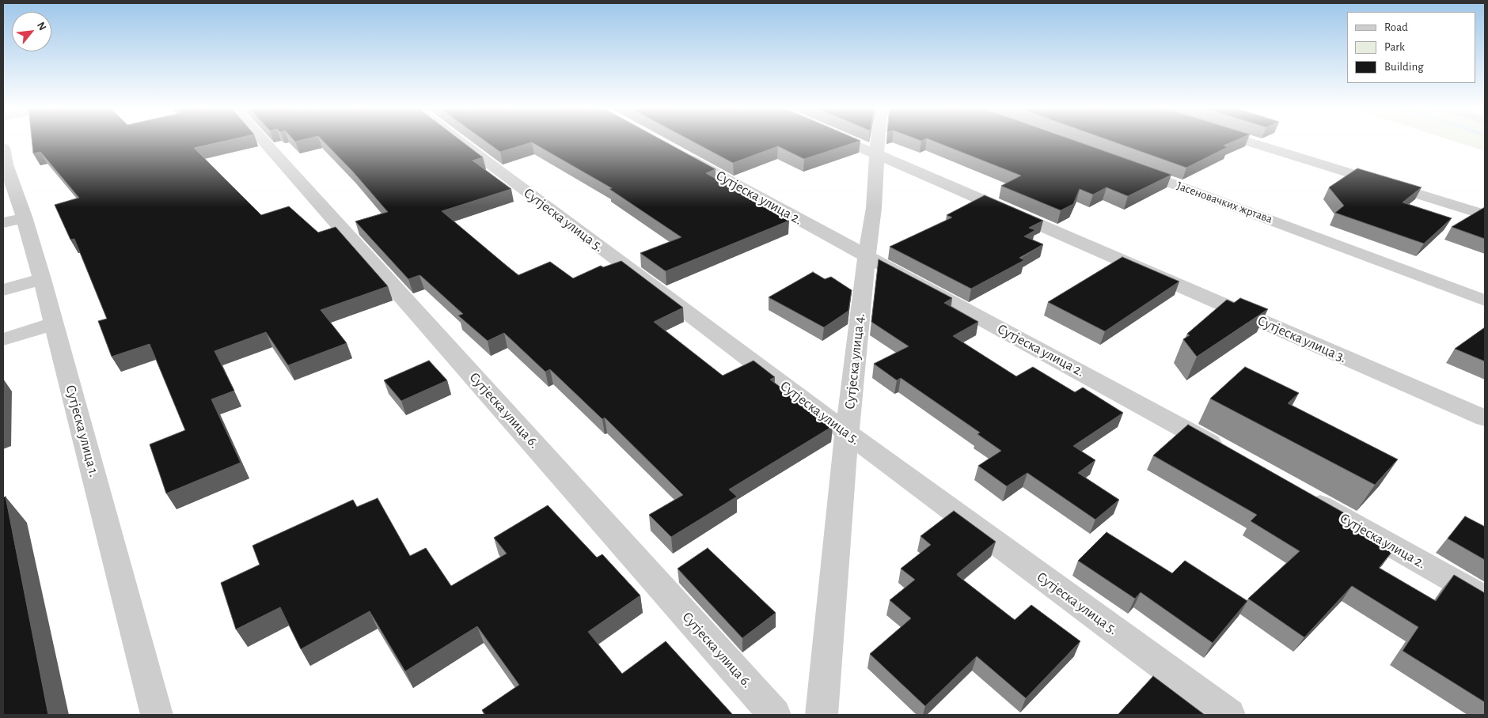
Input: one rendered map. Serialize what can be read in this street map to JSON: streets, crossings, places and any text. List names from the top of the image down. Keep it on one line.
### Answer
{"streets":{"street":["Сутјеска улица 2.","Јасеновачких жртава","Сутјеска улица 5.","Сутјеска улица 3.","Сутјеска улица 4.","Сутјеска улица 6.","Сутјеска улица 1."]},"crossings":[["Сутјеска улица 2.","Сутјеска улица 4."],["Сутјеска улица 5.","Сутјеска улица 4."],["Сутјеска улица 3.","Сутјеска улица 4."]],"legend":["Road","Park","Building"],"north":"top right"}
